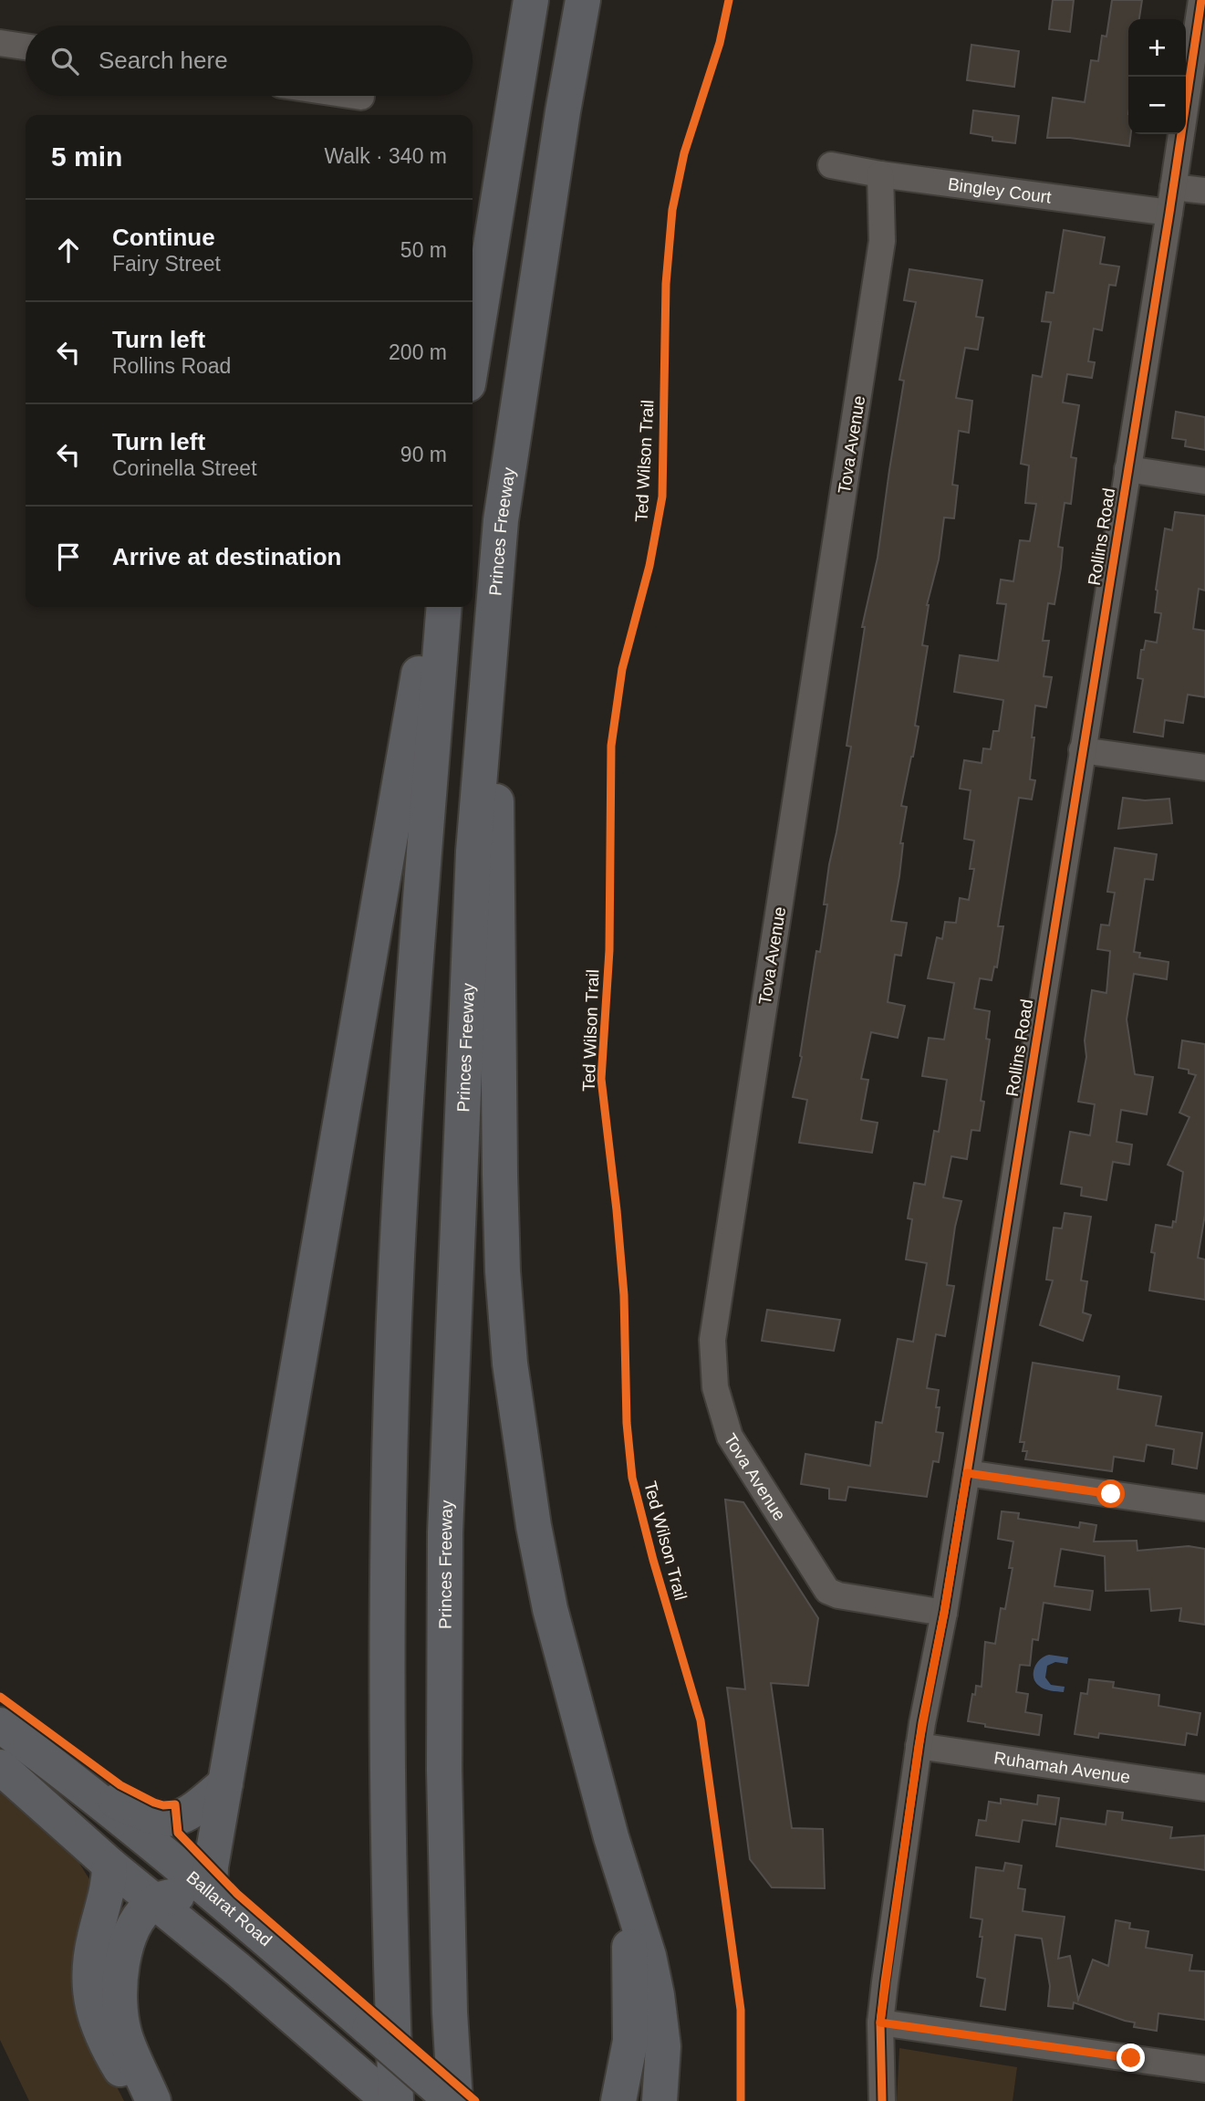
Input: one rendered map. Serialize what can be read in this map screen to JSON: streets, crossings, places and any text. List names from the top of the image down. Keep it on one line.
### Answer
{"streets":{"highway":["Princes Freeway","Ballarat Road"],"street":["Bingley Court","Tova Avenue","Rollins Road","Ruhamah Avenue"],"cycle path":["Ted Wilson Trail"]},"crossings":[["Bingley Court","Tova Avenue"],["Bingley Court","Rollins Road"],["Tova Avenue","Rollins Road"],["Princes Freeway","Ballarat Road"],["Rollins Road","Ruhamah Avenue"]],"page":{"map_buttons":["+","−"],"search":"Search here","heading":["5 min","Walk · 340 m"],"list":[["Continue","Fairy Street","50 m"],["Turn left","Rollins Road","200 m"],["Turn left","Corinella Street","90 m"],"Arrive at destination"]}}
